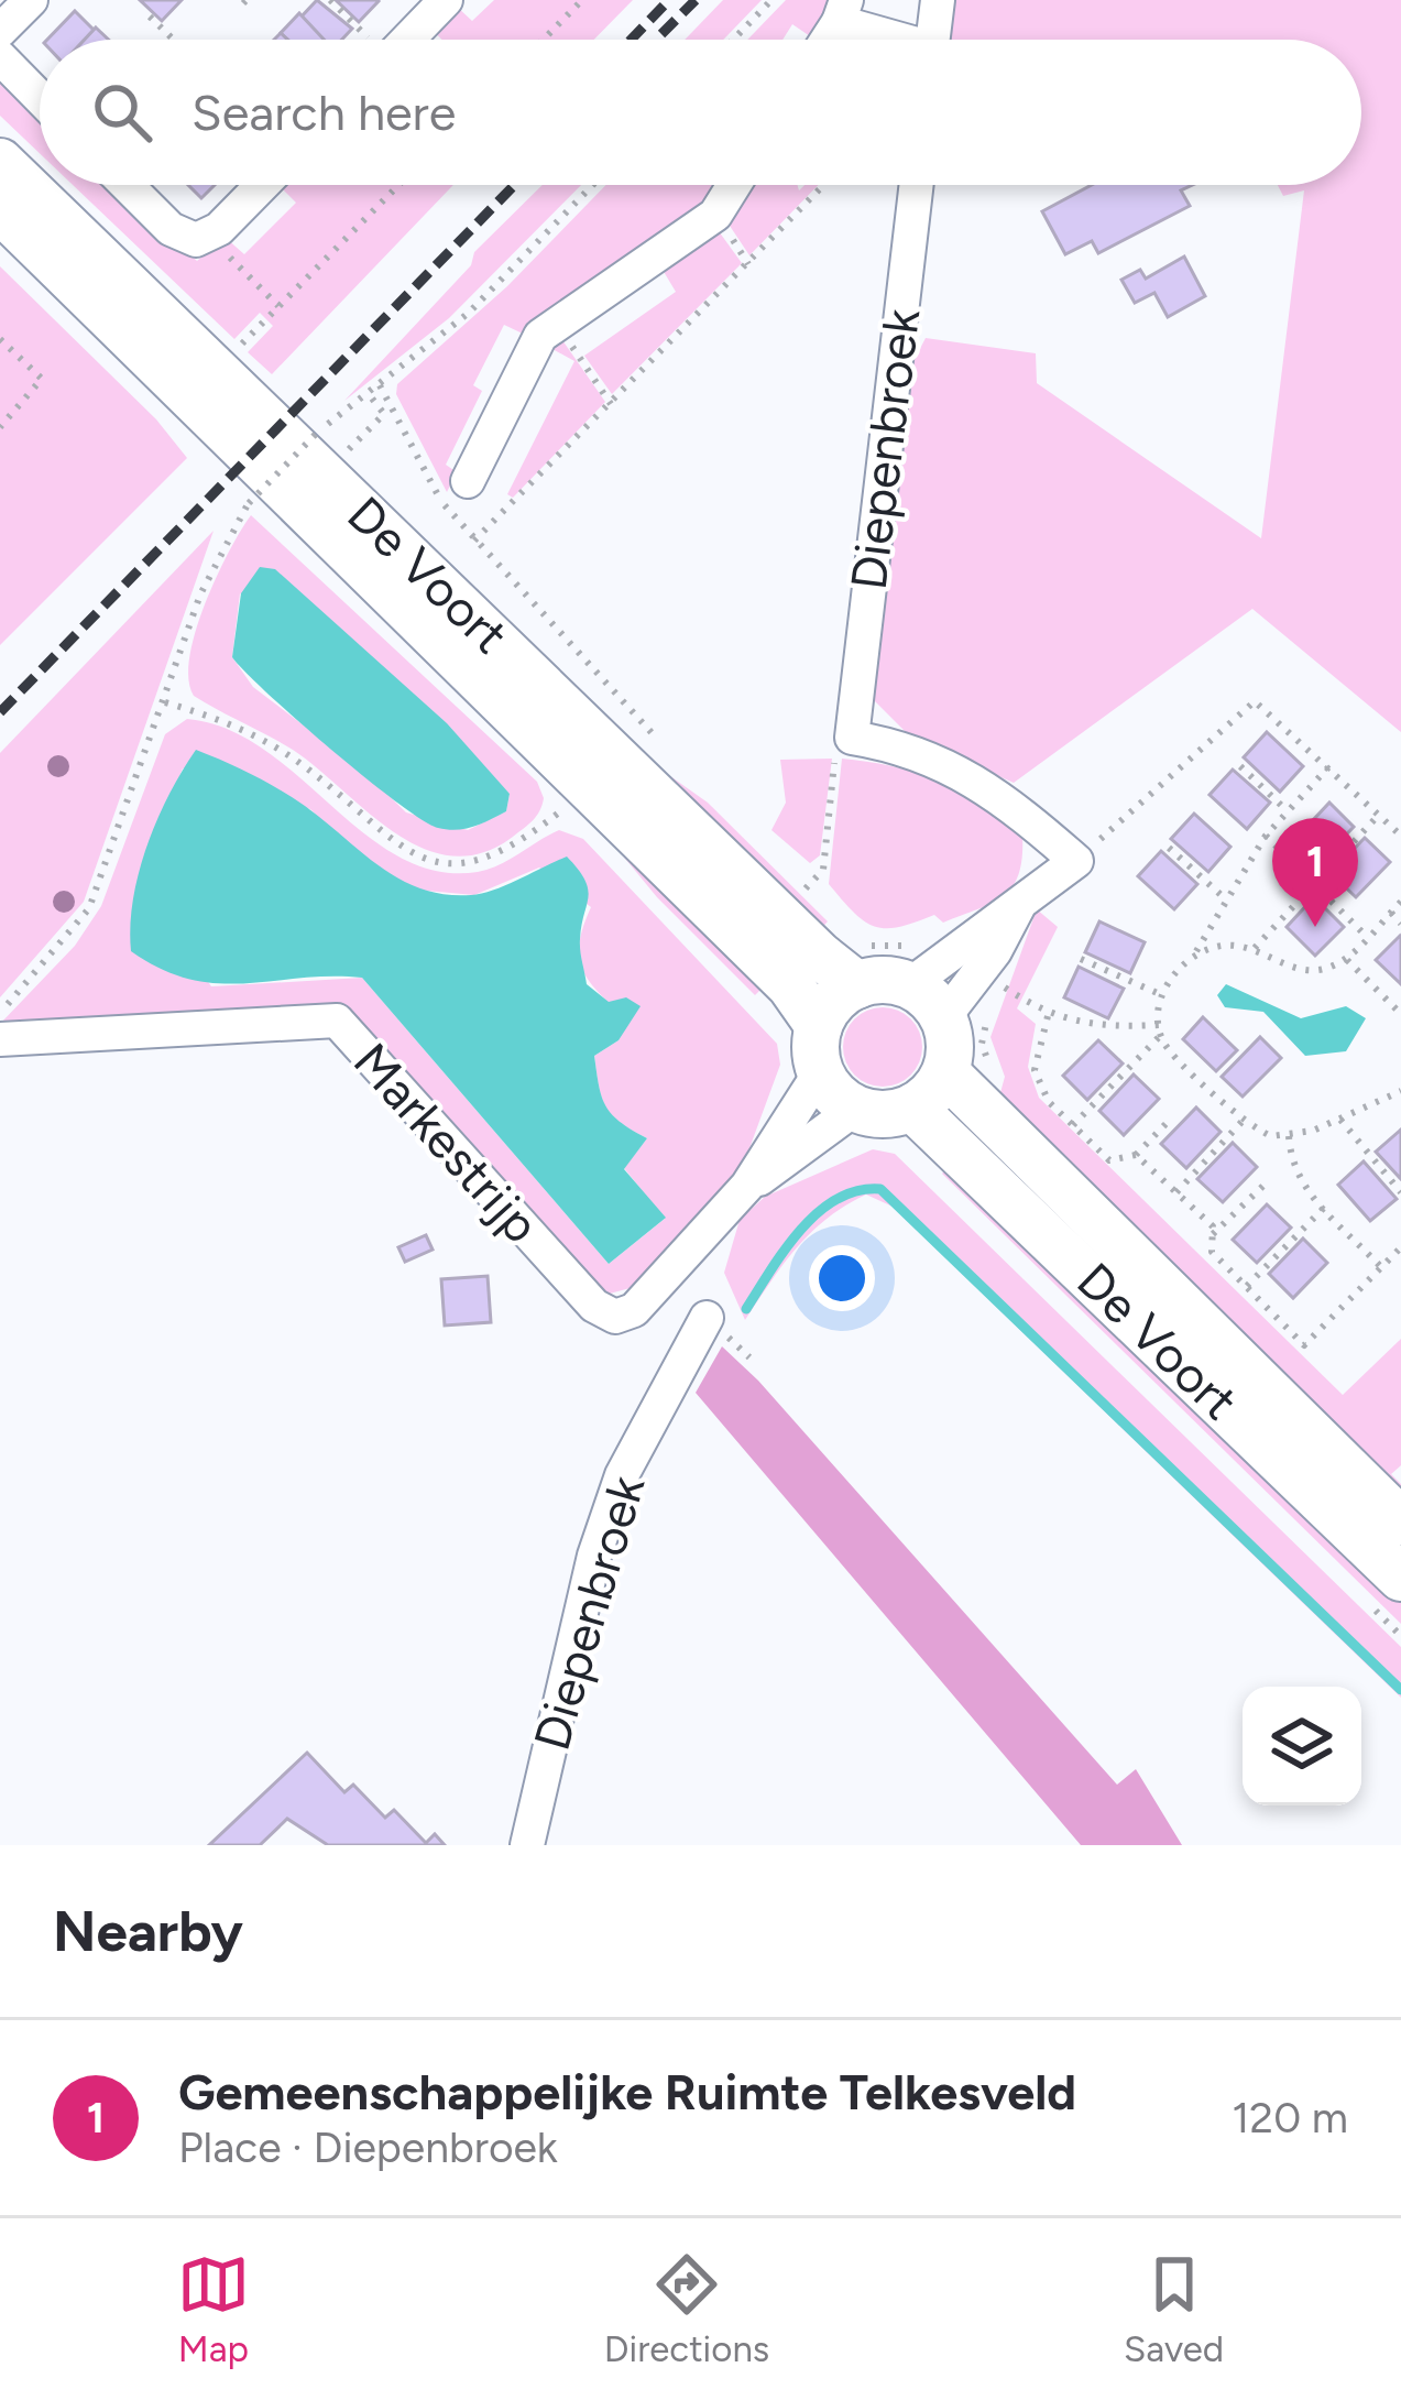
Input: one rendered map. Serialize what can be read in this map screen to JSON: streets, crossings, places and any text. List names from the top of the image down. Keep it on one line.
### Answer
{"streets":{"street":["Diepenbroek","De Voort","Markestrijp"]},"page":{"search":"Search here","pins":"1","heading":"Nearby","list":[{"mark":"1","name":"Gemeenschappelijke Ruimte Telkesveld","note":"Place · Diepenbroek","value":"120 m"}],"nav":["Map","Directions","Saved"]}}
